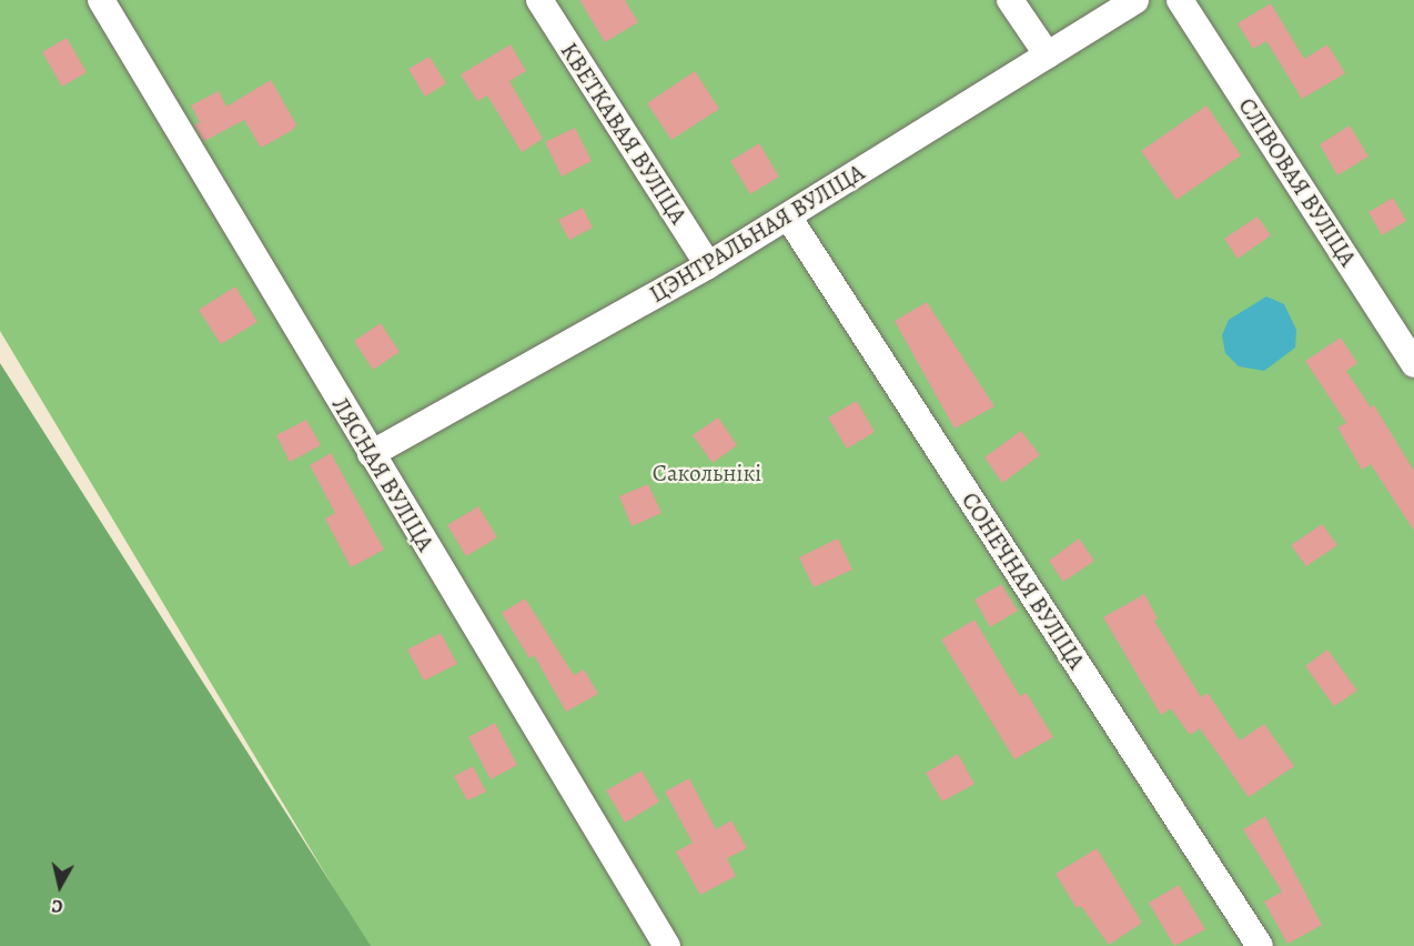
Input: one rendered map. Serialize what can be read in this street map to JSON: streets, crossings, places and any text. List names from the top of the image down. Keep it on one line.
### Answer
{"streets":{"street":["КВЕТКАВАЯ ВУЛІЦА","СЛІВОВАЯ ВУЛІЦА","ЦЭНТРАЛЬНАЯ ВУЛІЦА","ЛЯСНАЯ ВУЛІЦА","СОНЕЧНАЯ ВУЛІЦА"]},"crossings":[["КВЕТКАВАЯ ВУЛІЦА","ЦЭНТРАЛЬНАЯ ВУЛІЦА"],["ЦЭНТРАЛЬНАЯ ВУЛІЦА","ЛЯСНАЯ ВУЛІЦА"],["ЦЭНТРАЛЬНАЯ ВУЛІЦА","СОНЕЧНАЯ ВУЛІЦА"]],"parks":["Сакольнікі"],"north":"bottom"}
